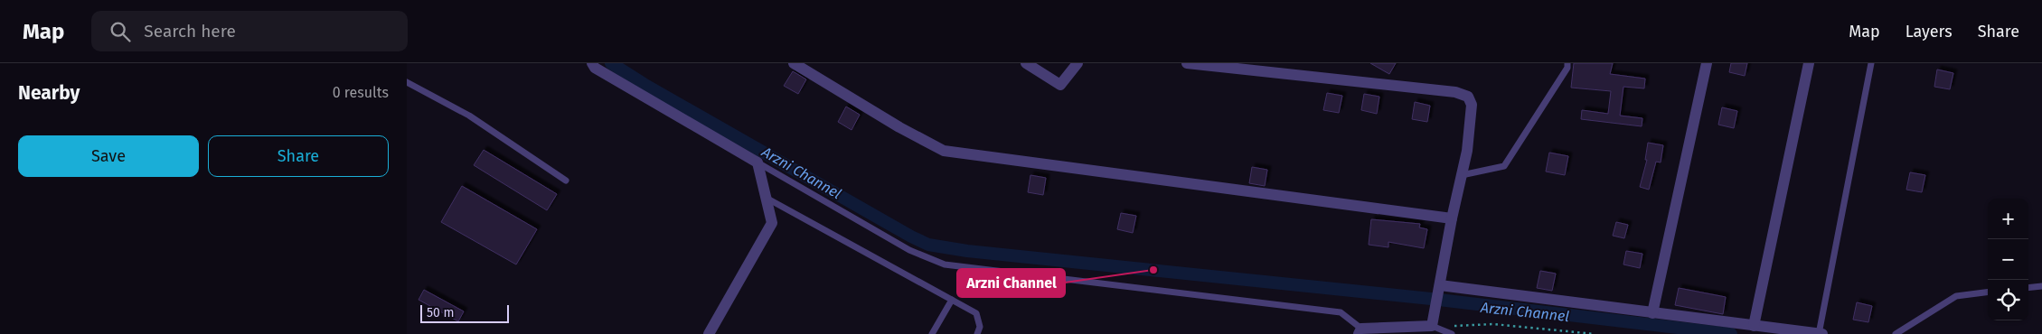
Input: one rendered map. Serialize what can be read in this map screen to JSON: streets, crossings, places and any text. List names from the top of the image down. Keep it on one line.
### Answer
{"water":["Arzni Channel"],"places":["Arzni Channel"],"scale_bar":"50 m","page":{"header":"Map","search":"Search here","nav":["Map","Layers","Share"],"heading":["Nearby","0 results"],"buttons":["Save","Share"],"map_buttons":["+","−"],"scale":"50 m"}}
